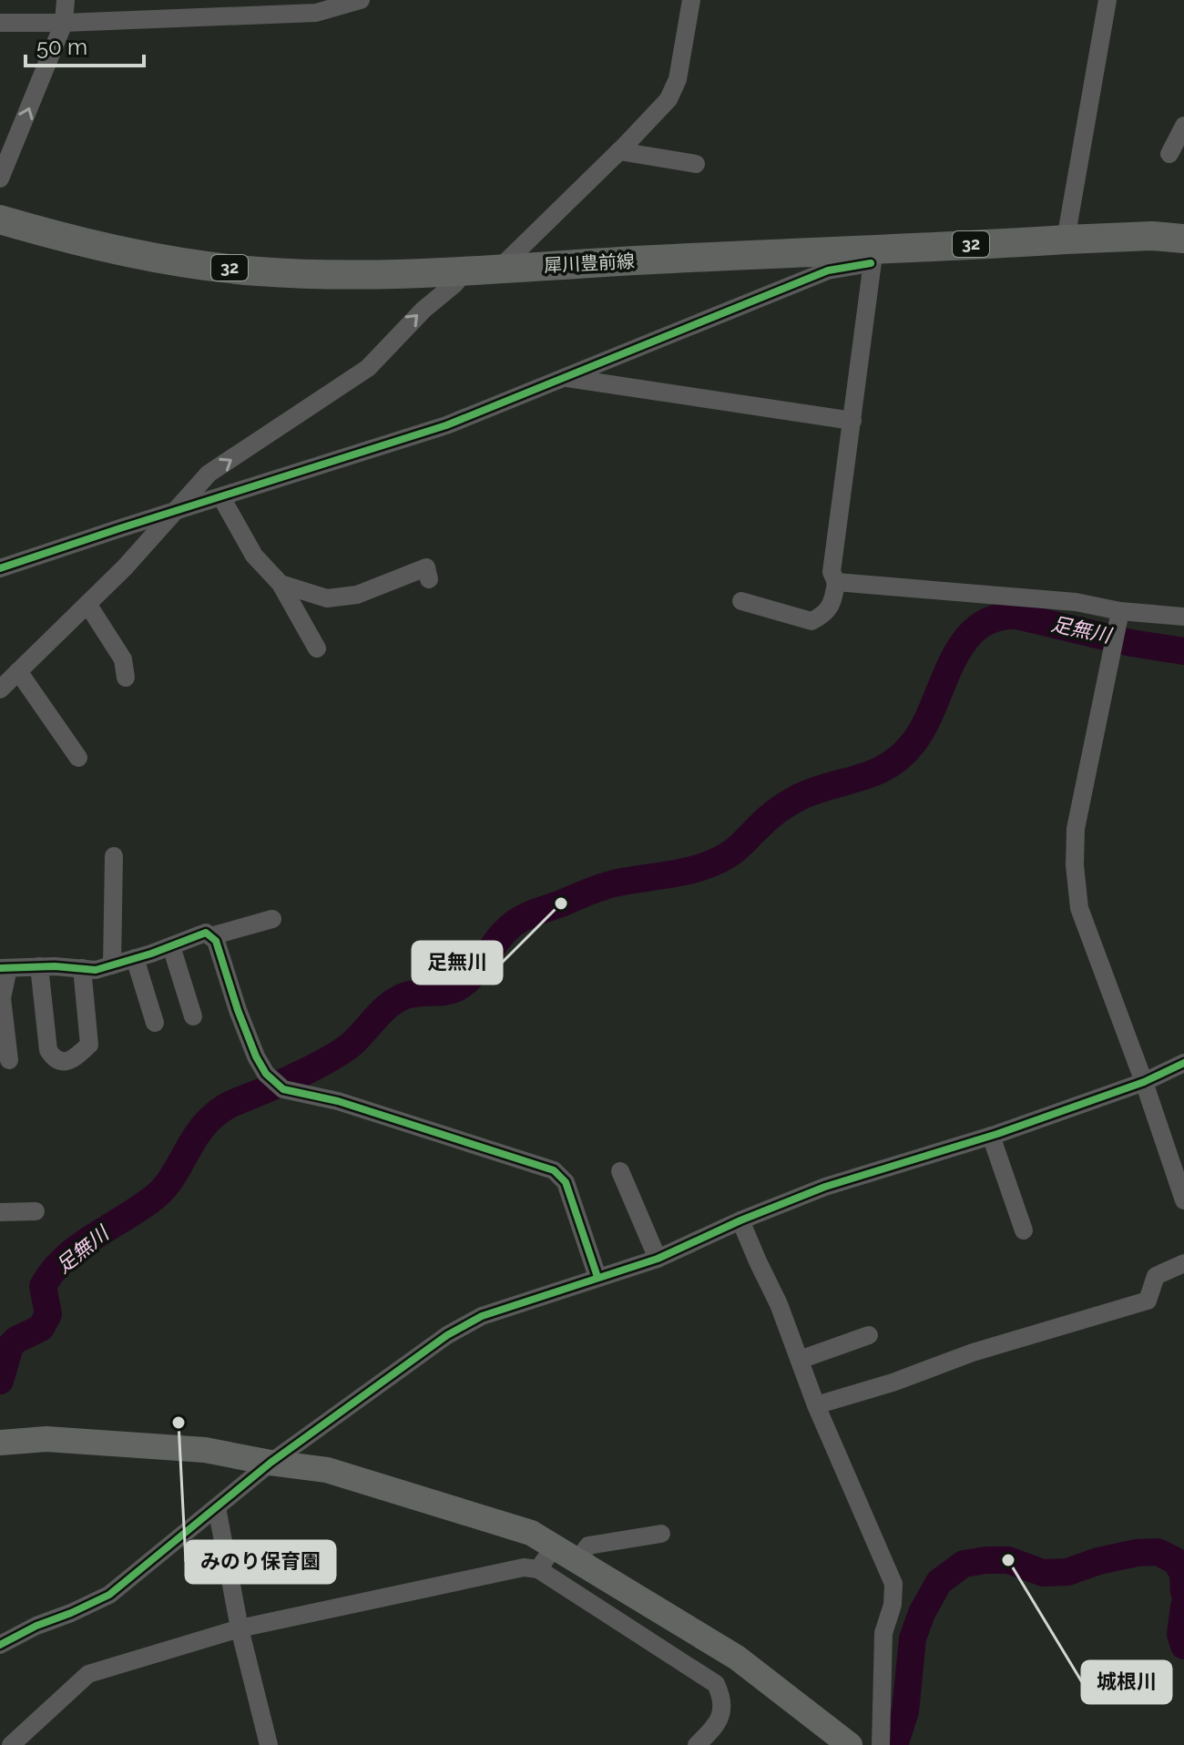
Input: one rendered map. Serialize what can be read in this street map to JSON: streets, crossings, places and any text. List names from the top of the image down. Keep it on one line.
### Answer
{"streets":{"main road":["32","犀川豊前線"]},"water":["足無川"],"places":["足無川","みのり保育園","城根川"],"scale_bar":"50 m"}
